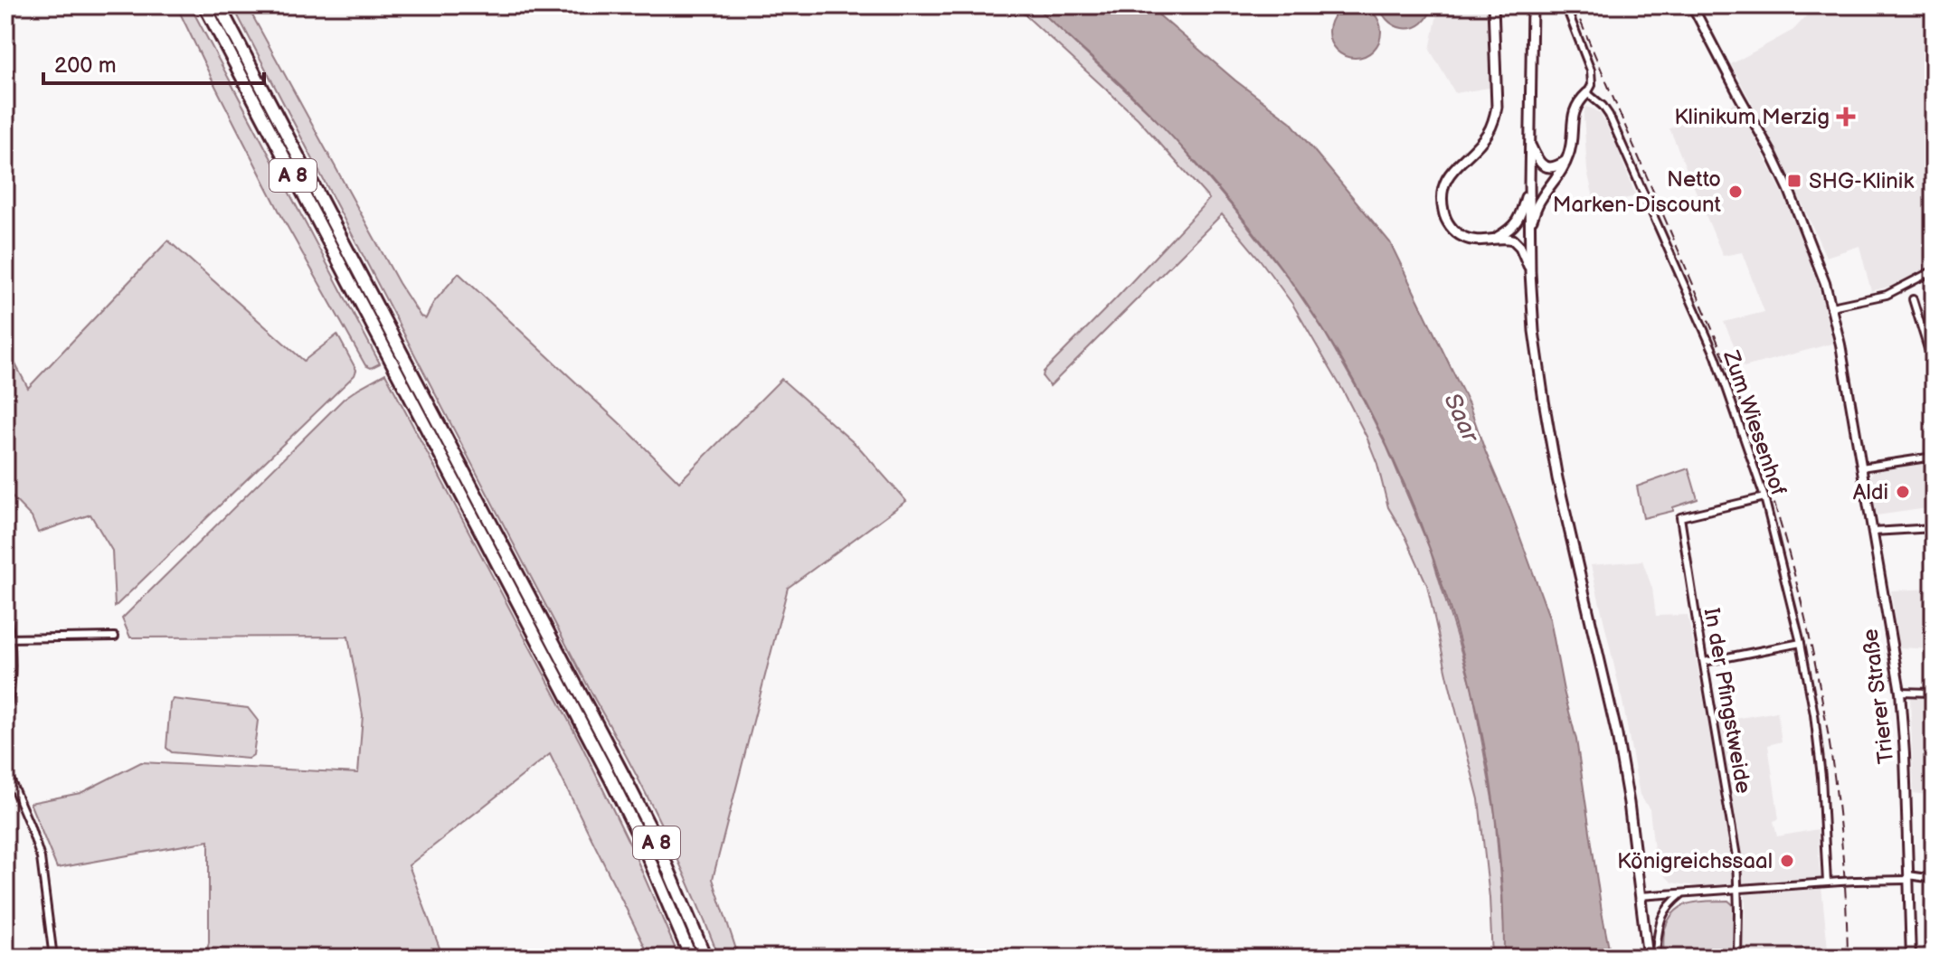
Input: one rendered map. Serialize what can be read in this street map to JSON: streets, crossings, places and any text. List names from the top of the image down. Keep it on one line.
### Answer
{"streets":{"highway":["A 8"],"street":["Zum Wiesenhof","Trierer Straße","In der Pfingstweide"]},"crossings":[["Zum Wiesenhof","In der Pfingstweide"]],"water":["Saar"],"places":{"health":["Klinikum Merzig"],"transit":["SHG-Klinik"],"other":["Netto Marken-Discount","Aldi","Königreichssaal"]},"scale_bar":"200 m"}
